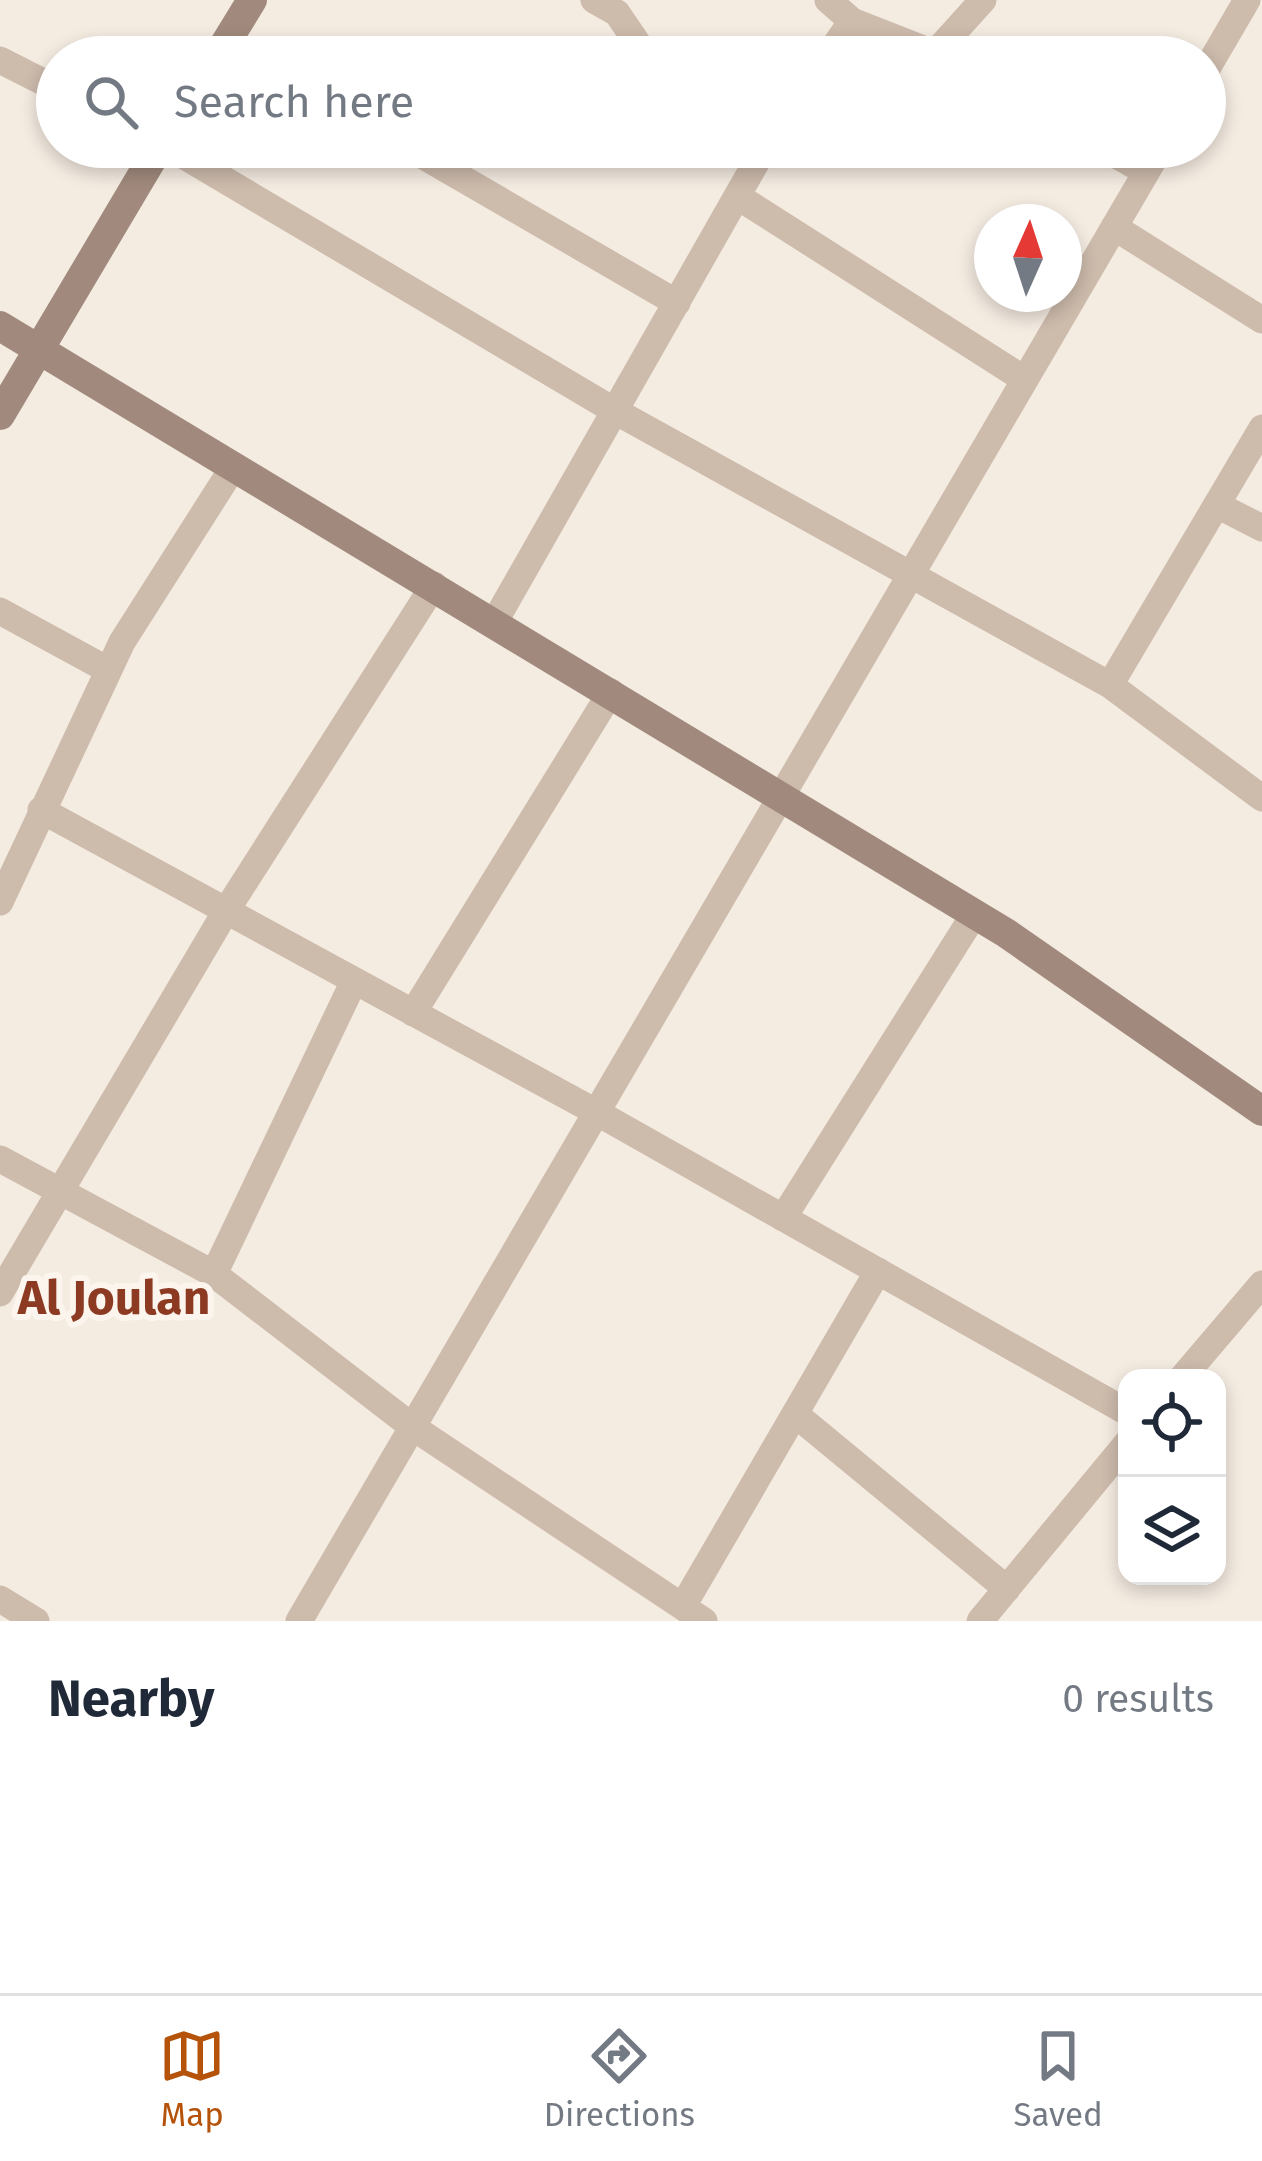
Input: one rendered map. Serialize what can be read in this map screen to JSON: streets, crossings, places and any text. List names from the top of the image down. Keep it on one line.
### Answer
{"districts":["Al Joulan"],"north":"top","page":{"search":"Search here","heading":["Nearby","0 results"],"nav":["Map","Directions","Saved"]}}
